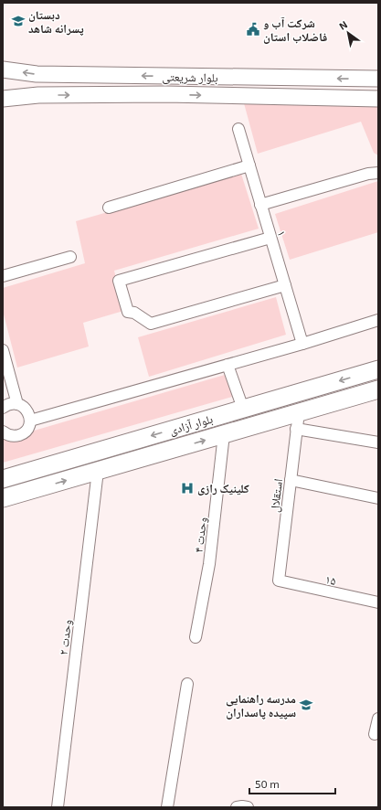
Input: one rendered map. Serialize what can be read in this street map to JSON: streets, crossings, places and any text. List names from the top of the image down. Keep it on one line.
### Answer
{"streets":{"main road":["بلوار شریعتی","بلوار آزادی"],"street":["۱","استقلال","وحدت ۴","۱۵","وحدت ۲"]},"crossings":[["بلوار آزادی","استقلال"],["بلوار آزادی","وحدت ۴"],["بلوار آزادی","وحدت ۲"],["استقلال","۱۵"]],"places":{"school or university":["دبستان پسرانه شاهد","مدرسه راهنمایی سپیده پاسداران"],"public building":["شرکت آب و فاضلاب استان"],"hospital":["کلینیک رازی"]},"scale_bar":"50 m","north":"top left"}
